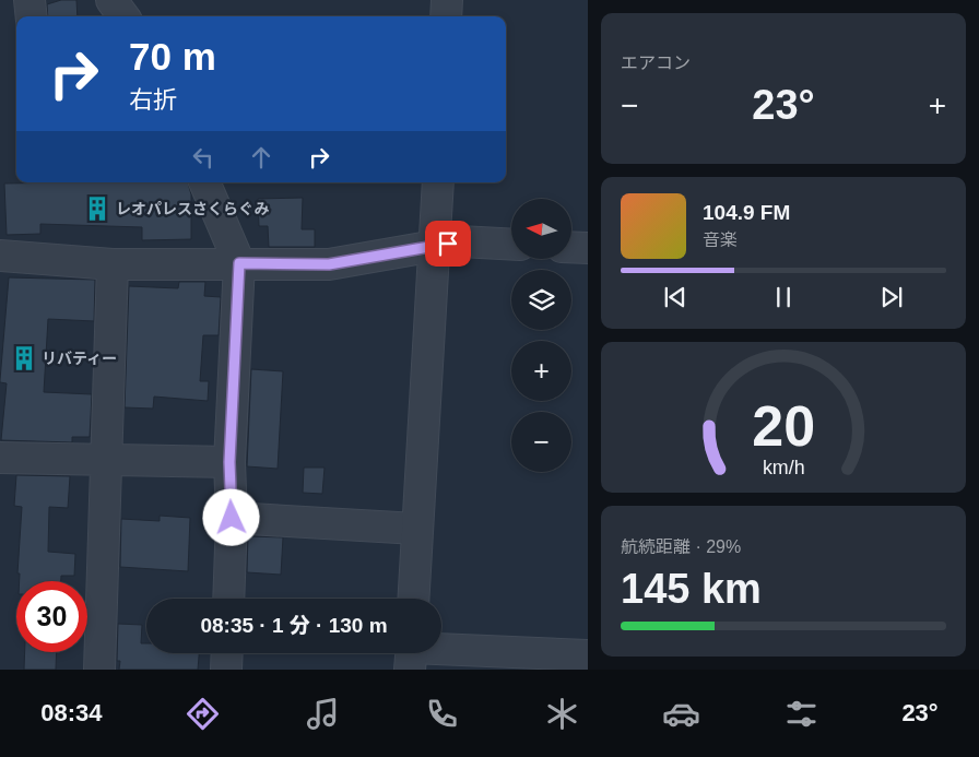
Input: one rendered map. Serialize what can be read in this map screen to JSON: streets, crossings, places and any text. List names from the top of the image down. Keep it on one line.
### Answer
{"places":{"building":["レオパレスさくらぐみ","リバティー"]},"north":"left","page":{"tile":["エアコン",["航続距離 · 29%","145 km"]],"turn":["70 m","右折"],"heat":["−","23°","+"],"song":["104.9 FM","音楽"],"map_buttons":["+","−"],"limit":"30","trip":"08:35 · 1 分 · 130 m","tabs":["08:34","23°"],"gauge":["20","km/h"]}}
